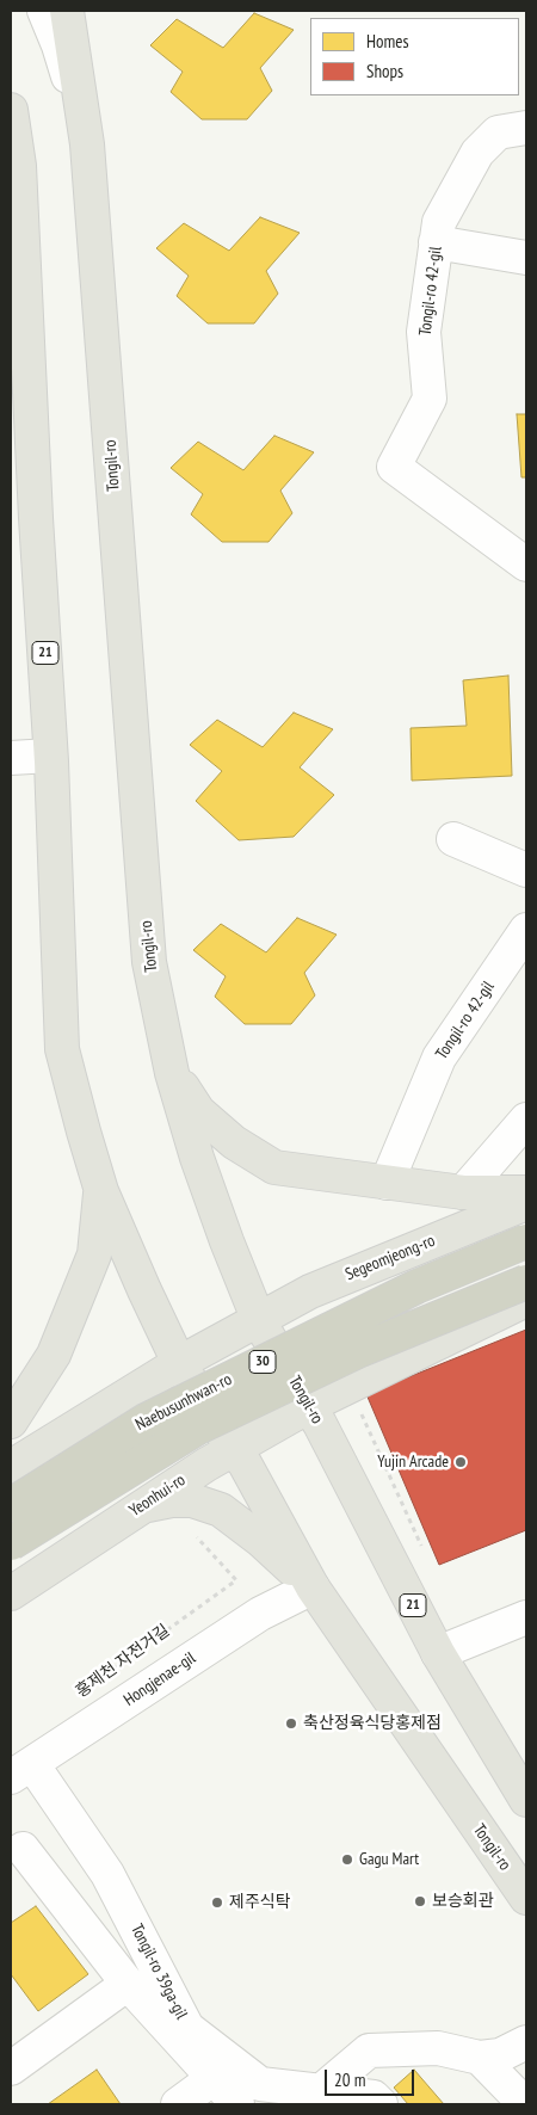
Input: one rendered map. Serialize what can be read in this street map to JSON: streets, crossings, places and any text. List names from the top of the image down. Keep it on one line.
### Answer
{"streets":{"highway":["30","Naebusunhwan-ro"],"main road":["Tongil-ro","21","Segeomjeong-ro","Yeonhui-ro"],"street":["Tongil-ro 42-gil","Hongjenae-gil","Tongil-ro 39ga-gil"],"path":["홍제천 자전거길"]},"crossings":[["Tongil-ro","Segeomjeong-ro"],["Tongil-ro","Yeonhui-ro"],["Tongil-ro","Hongjenae-gil"],["Hongjenae-gil","Tongil-ro 39ga-gil"]],"places":["Yujin Arcade","축산정육식당홍제점","Gagu Mart","보승회관","제주식탁"],"legend":["Homes","Shops"],"scale_bar":"20 m"}
